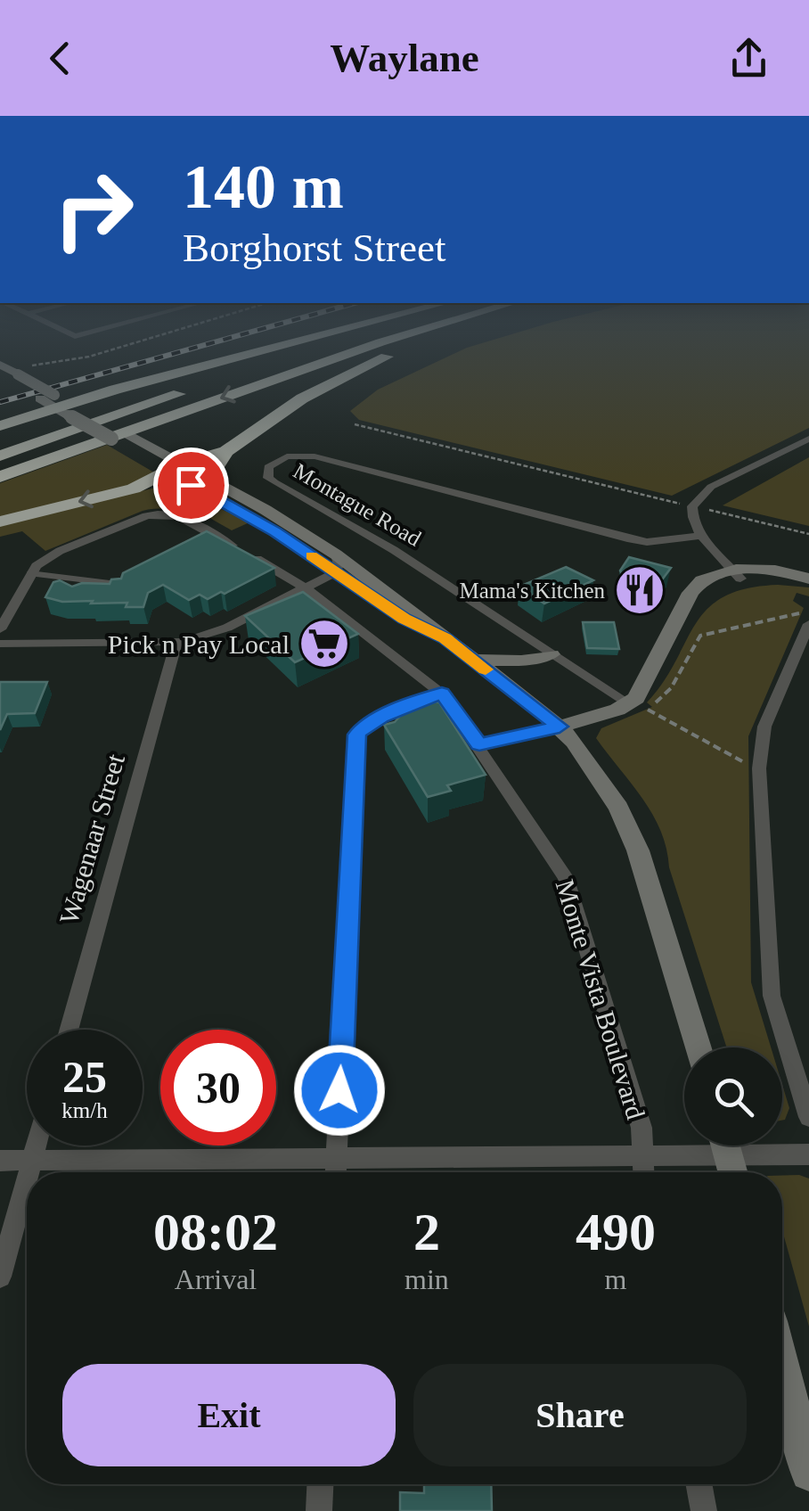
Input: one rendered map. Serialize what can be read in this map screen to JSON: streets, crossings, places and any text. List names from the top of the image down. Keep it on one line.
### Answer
{"streets":{"street":["Montague Road","Wagenaar Street","Monte Vista Boulevard"]},"places":{"restaurant":["Mama's Kitchen"],"supermarket":["Pick n Pay Local"]},"page":{"header":"Waylane","turn":["140 m","Borghorst Street"],"speed":"25 km/h","limit":"30","eta":["08:02","Arrival","2","min","490","m"],"buttons":["Exit","Share"]}}
